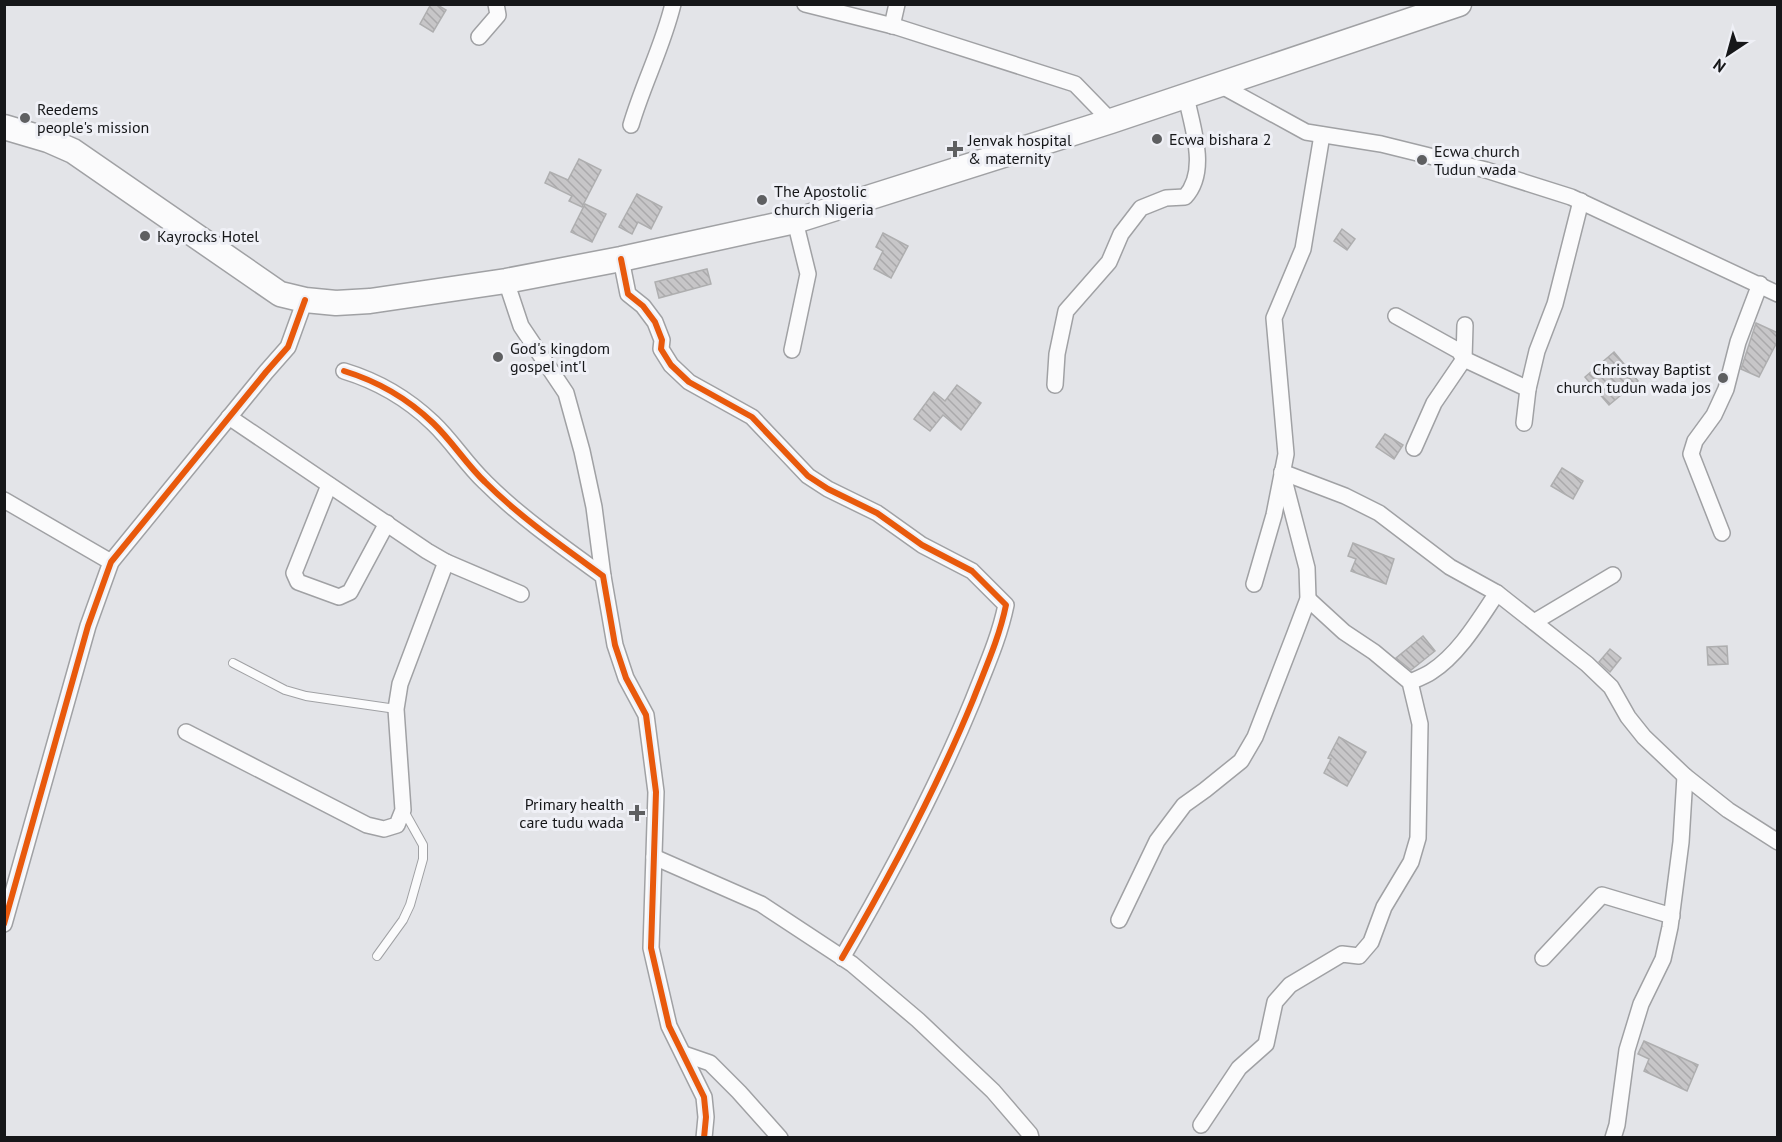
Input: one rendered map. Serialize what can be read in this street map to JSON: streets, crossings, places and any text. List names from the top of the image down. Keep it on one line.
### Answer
{"places":{"other":["Reedems people's mission","Ecwa bishara 2","Ecwa church Tudun wada","The Apostolic church Nigeria","Kayrocks Hotel","God's kingdom gospel int'l","Christway Baptist church tudun wada jos"],"health":["Jenvak hospital & maternity","Primary health care tudu wada"]},"north":"bottom left"}
